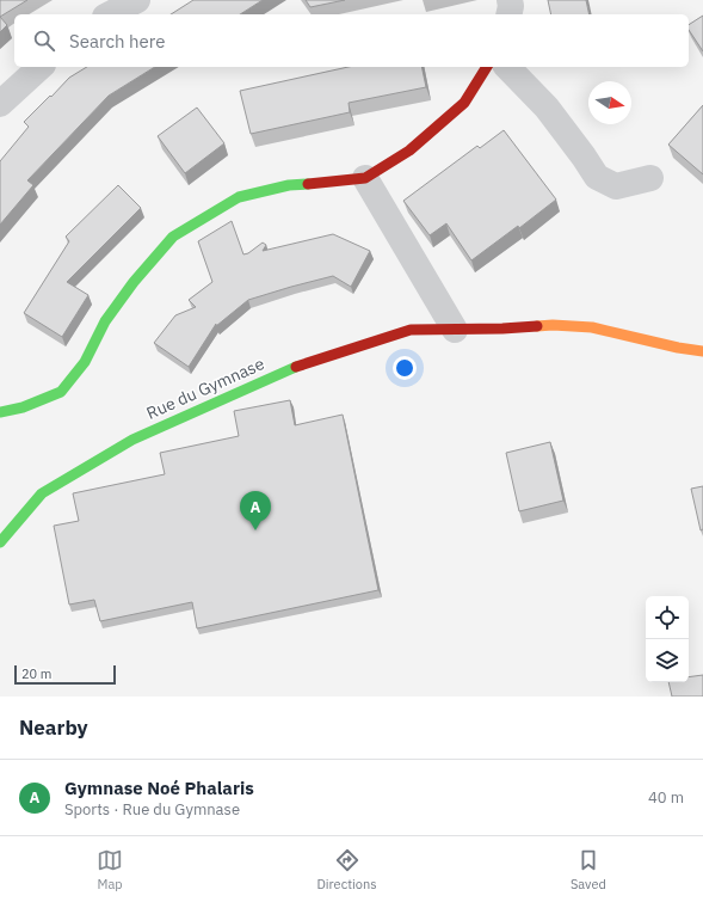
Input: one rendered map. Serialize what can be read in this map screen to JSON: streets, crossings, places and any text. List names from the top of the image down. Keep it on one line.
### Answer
{"streets":{"street":["Rue du Gymnase"]},"scale_bar":"20 m","north":"right","page":{"search":"Search here","pins":"A","scale":"20 m","heading":"Nearby","list":[{"mark":"A","name":"Gymnase Noé Phalaris","note":"Sports · Rue du Gymnase","value":"40 m"}],"nav":["Map","Directions","Saved"]}}
